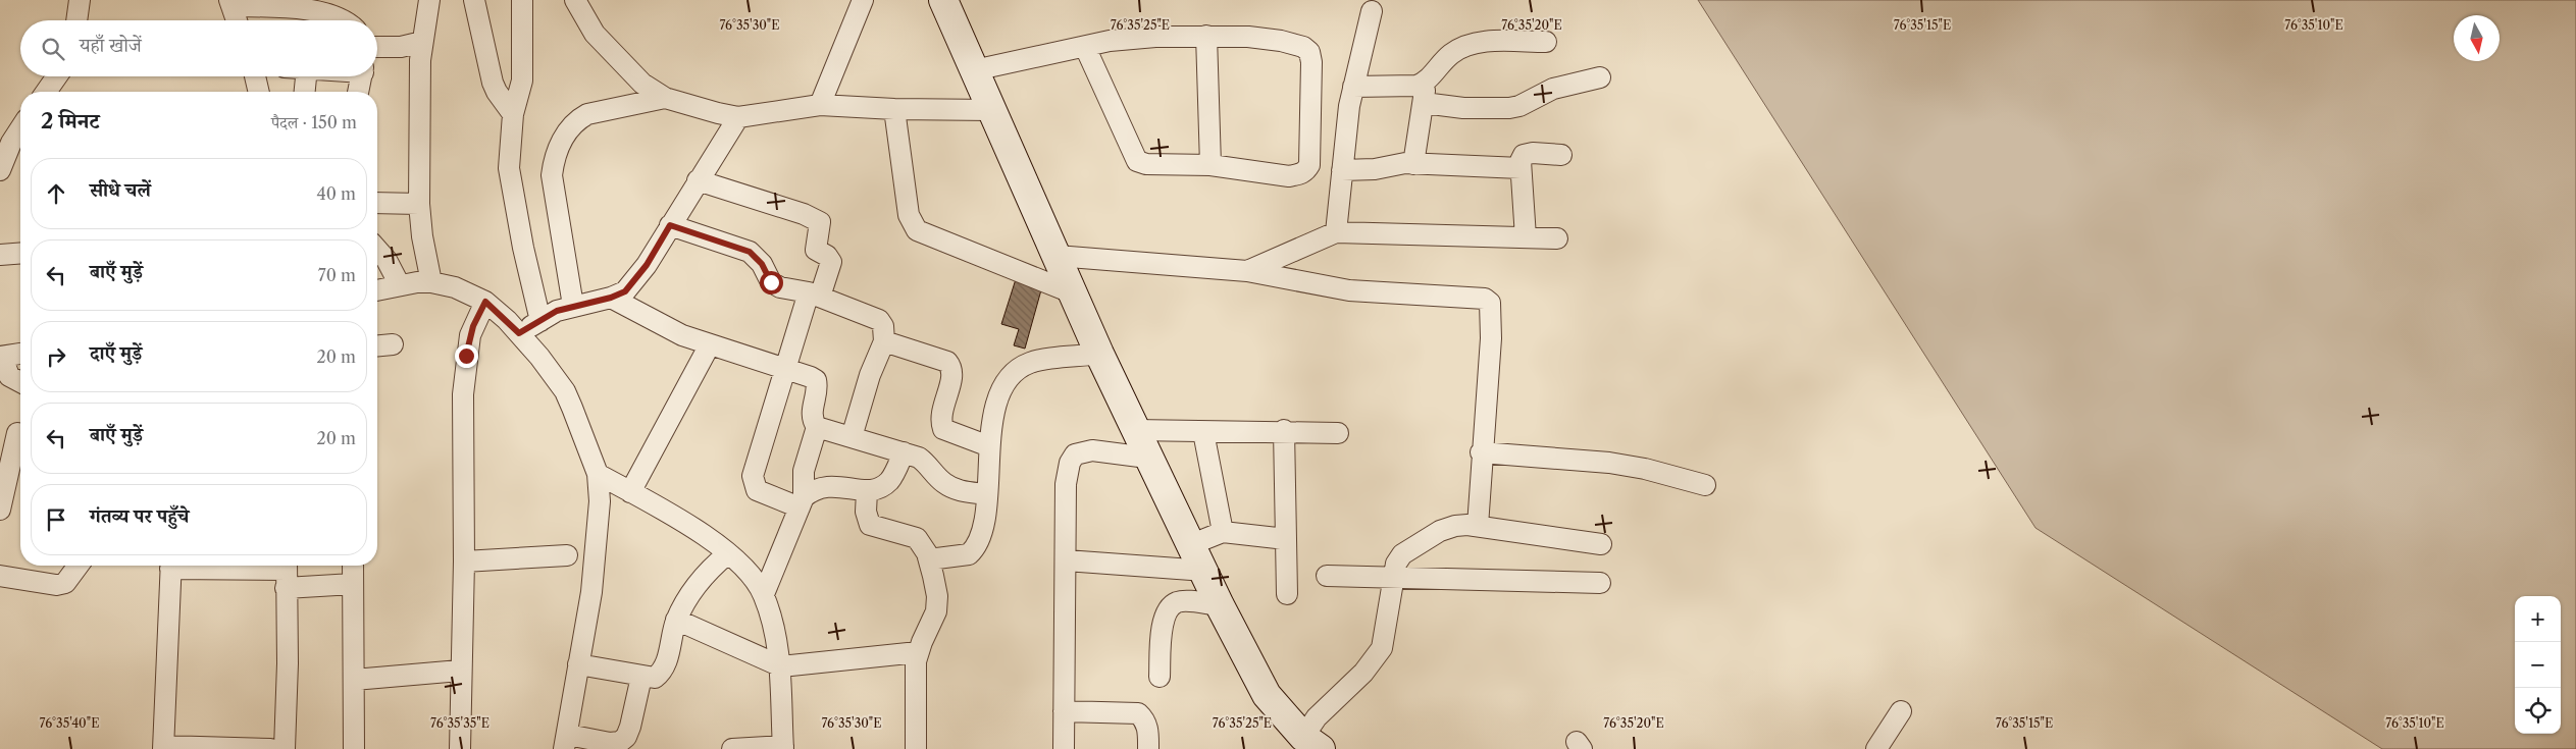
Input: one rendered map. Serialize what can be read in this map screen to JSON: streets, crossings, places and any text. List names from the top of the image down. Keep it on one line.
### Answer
{"north":"bottom","page":{"search":"यहाँ खोजें","heading":["2 मिनट","पैदल · 150 m"],"list":[["सीधे चलें","40 m"],["बाएँ मुड़ें","70 m"],["दाएँ मुड़ें","20 m"],["बाएँ मुड़ें","20 m"],"गंतव्य पर पहुँचे"],"map_buttons":["+","−"]},"coordinates":["76°35'30\"E","76°35'25\"E","76°35'20\"E","76°35'15\"E","76°35'10\"E","76°35'40\"E","76°35'35\"E"]}
